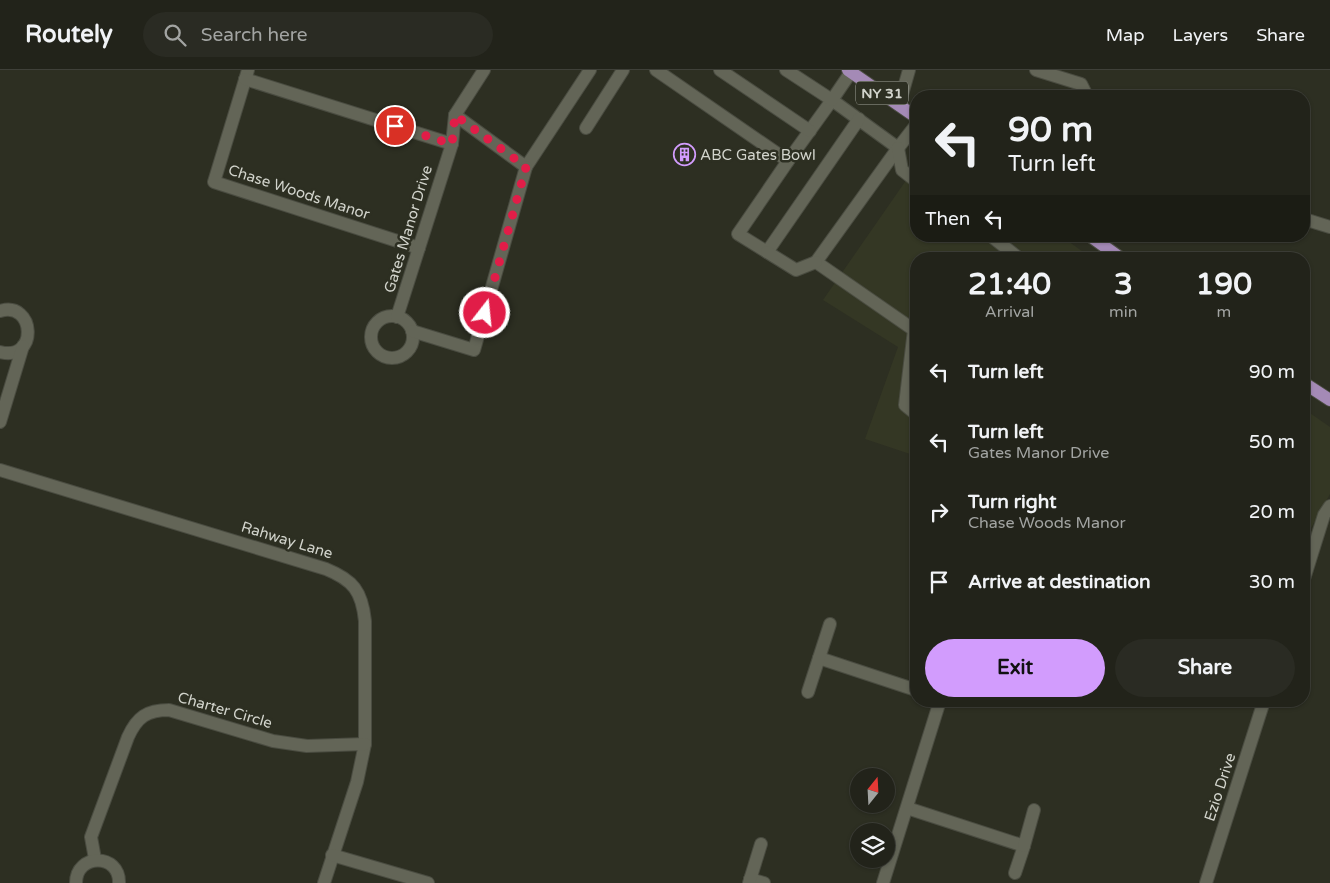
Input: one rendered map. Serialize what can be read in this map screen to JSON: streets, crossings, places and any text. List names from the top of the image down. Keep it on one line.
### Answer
{"streets":{"main road":["NY 31"],"street":["Chase Woods Manor","Gates Manor Drive","Rahway Lane","Charter Circle","Ezio Drive"]},"crossings":[["Chase Woods Manor","Gates Manor Drive"],["Rahway Lane","Charter Circle"]],"places":{"building":["ABC Gates Bowl"]},"north":"top","page":{"header":"Routely","search":"Search here","nav":["Map","Layers","Share"],"turn":["90 m","Turn left"],"then":"Then","eta":["21:40","Arrival","3","min","190","m"],"list":[{"name":"Turn left","value":"90 m"},{"name":"Turn left","note":"Gates Manor Drive","value":"50 m"},{"name":"Turn right","note":"Chase Woods Manor","value":"20 m"},{"name":"Arrive at destination","value":"30 m"}],"buttons":["Exit","Share"]}}
